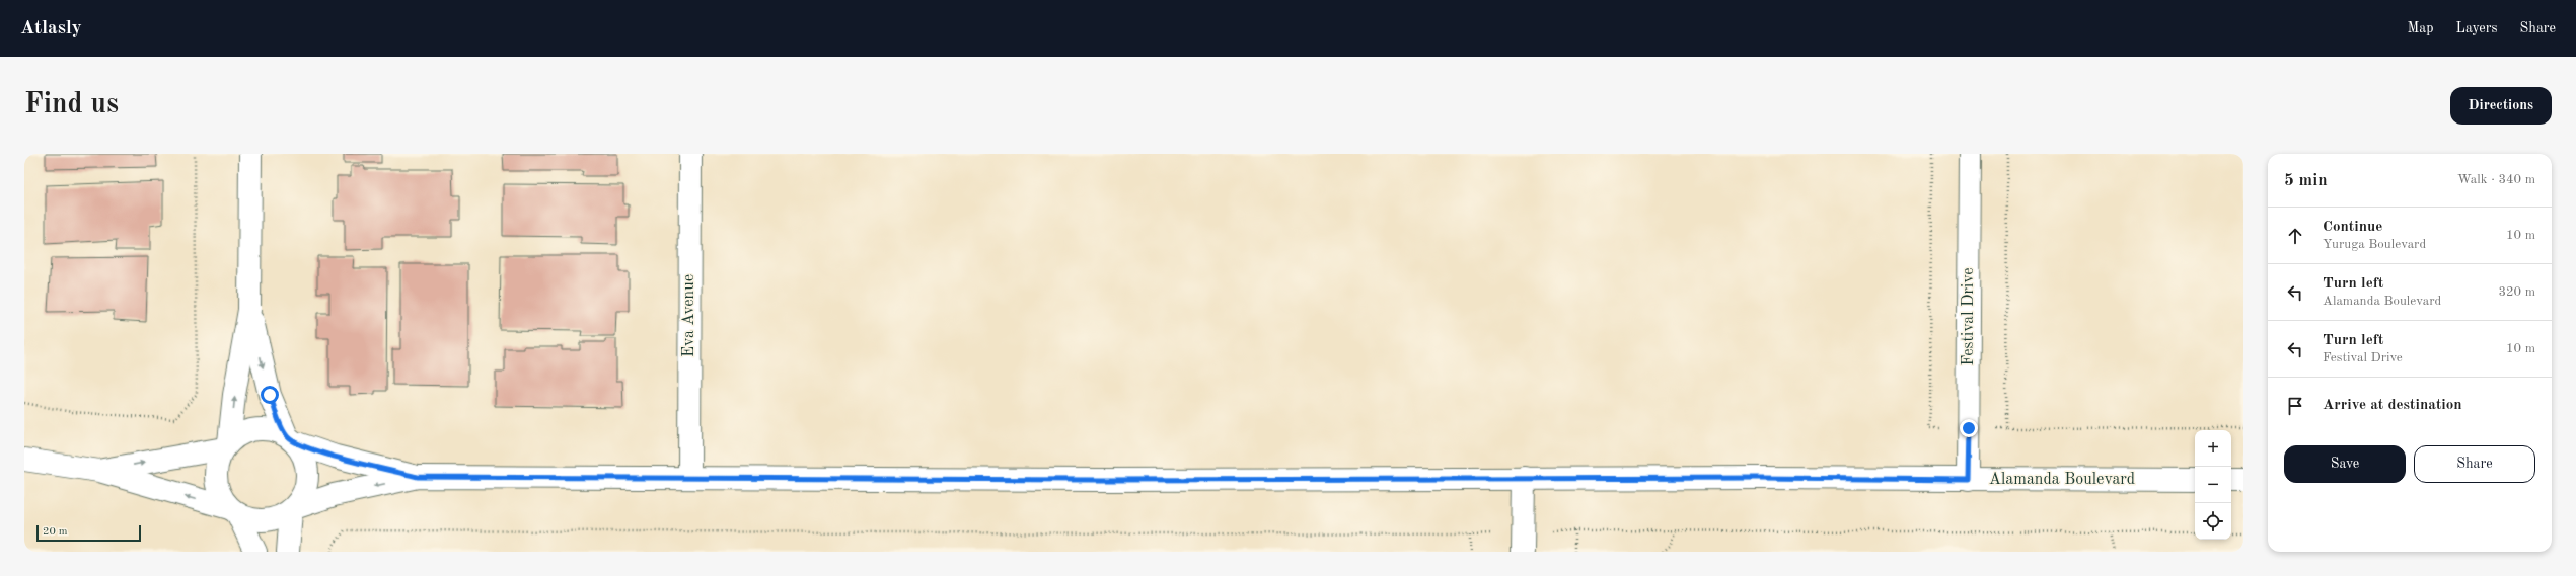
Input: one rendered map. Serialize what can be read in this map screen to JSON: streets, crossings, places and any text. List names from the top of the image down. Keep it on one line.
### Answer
{"streets":{"street":["Eva Avenue","Festival Drive","Alamanda Boulevard"]},"crossings":[["Eva Avenue","Alamanda Boulevard"],["Festival Drive","Alamanda Boulevard"]],"scale_bar":"20 m","page":{"header":"Atlasly","nav":["Map","Layers","Share"],"buttons":["Directions",["Save","Share"]],"title":"Find us","heading":["5 min","Walk · 340 m"],"list":[["Continue","Yuruga Boulevard","10 m"],["Turn left","Alamanda Boulevard","320 m"],["Turn left","Festival Drive","10 m"],"Arrive at destination"],"map_buttons":["+","−"],"scale":"20 m"}}
